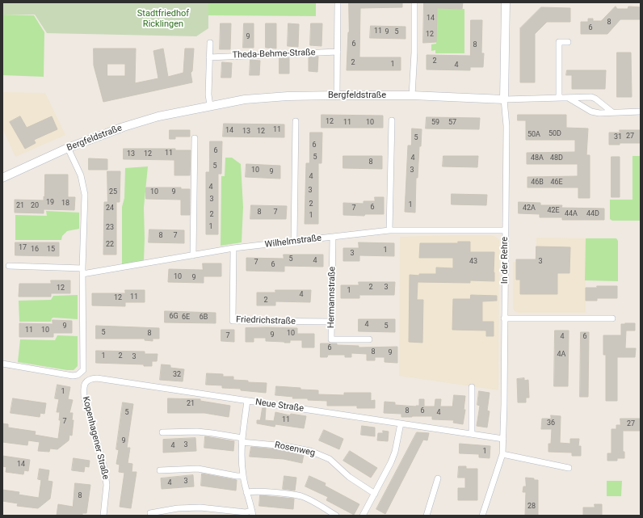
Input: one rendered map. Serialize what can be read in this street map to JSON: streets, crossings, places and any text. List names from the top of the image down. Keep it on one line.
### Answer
{"streets":{"street":["Theda-Behme-Straße","Bergfeldstraße","Wilhelmstraße","In der Rehre","Hermannstraße","Friedrichstraße","Neue Straße","Kopenhagener Straße","Rosenweg"]},"crossings":[["Bergfeldstraße","In der Rehre"],["Wilhelmstraße","In der Rehre"],["Wilhelmstraße","Hermannstraße"],["Wilhelmstraße","Friedrichstraße"],["In der Rehre","Neue Straße"],["Hermannstraße","Friedrichstraße"],["Neue Straße","Kopenhagener Straße"]],"parks":["Stadtfriedhof Ricklingen"],"house_numbers":["14","8","6","11","9","5","12","9","6","8","2","2","1","4","12","11","10","59","57","11","14","13","12","50D","50A","27","31","5","6","6","11","13","12","5","4","48A","48D","8","5","10","3","9","4","46B","46E","4","3","25","10","9","3","19","18","2","1","21","20","6","24","7","42A","42E","8","7","44A","44D","2","1","1","23","8","7","22","17","16","15","1","3","5","4","43","3","7","6","10","9","2","3","12","1","4","11","12","2","6G","6E","6B","4","9","5","11","10","5","8","10","9","7","4","6","6","8","9","4A","1","2","3","32","1","21","8","6","5","4","11","7","36","27","9","3","4","1","14","3","4","8","28"]}
